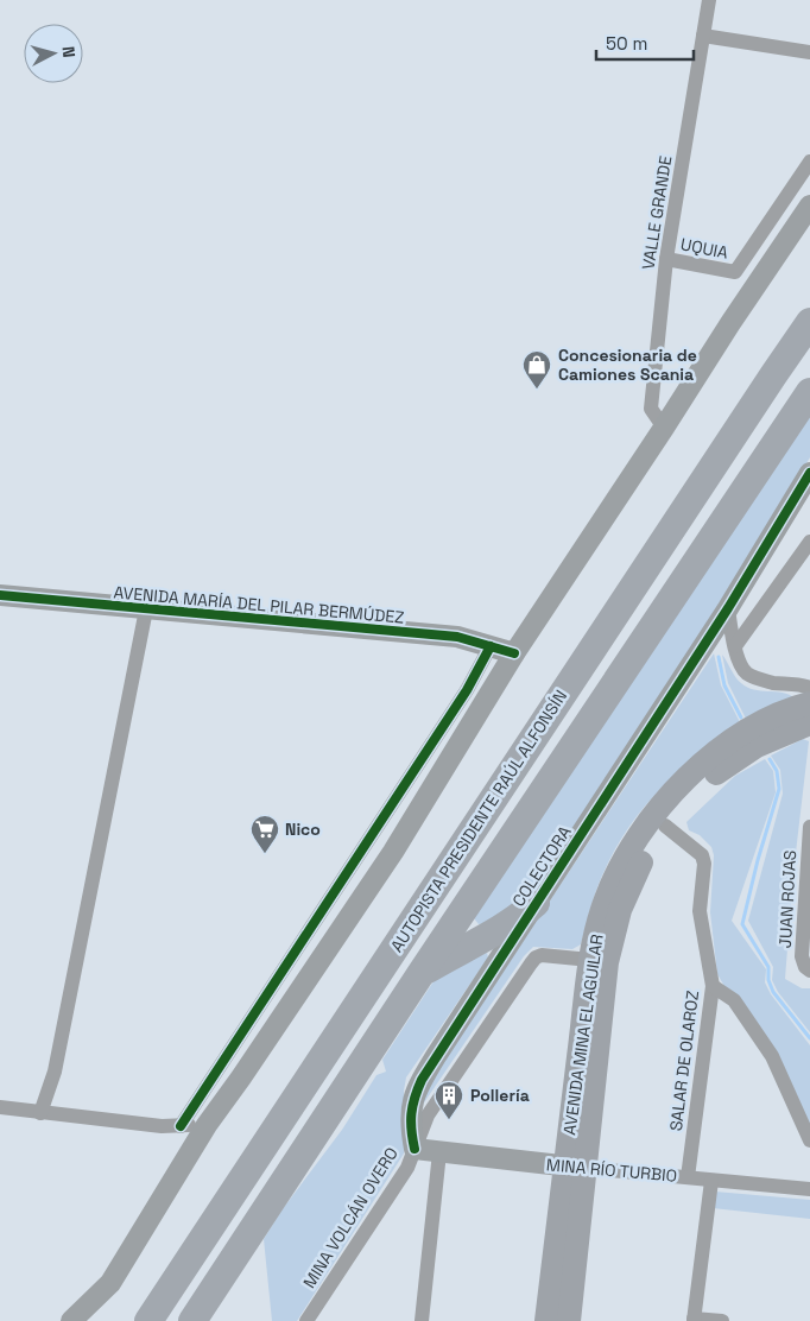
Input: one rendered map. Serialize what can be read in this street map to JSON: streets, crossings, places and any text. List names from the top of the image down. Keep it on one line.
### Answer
{"streets":{"highway":["AUTOPISTA PRESIDENTE RAÚL ALFONSÍN"],"main road":["AVENIDA MINA EL AGUILAR"],"street":["VALLE GRANDE","UQUIA","AVENIDA MARÍA DEL PILAR BERMÚDEZ","COLECTORA","JUAN ROJAS","SALAR DE OLAROZ","MINA RÍO TURBIO","MINA VOLCÁN OVERO"]},"crossings":[["VALLE GRANDE","UQUIA"],["COLECTORA","MINA RÍO TURBIO"],["COLECTORA","MINA VOLCÁN OVERO"],["AVENIDA MINA EL AGUILAR","SALAR DE OLAROZ"],["AVENIDA MINA EL AGUILAR","MINA RÍO TURBIO"],["AVENIDA MINA EL AGUILAR","MINA VOLCÁN OVERO"],["SALAR DE OLAROZ","MINA RÍO TURBIO"],["MINA RÍO TURBIO","MINA VOLCÁN OVERO"]],"places":{"shop":["Concesionaria de Camiones Scania"],"supermarket":["Nico"],"building":["Pollería"]},"scale_bar":"50 m","north":"right"}
